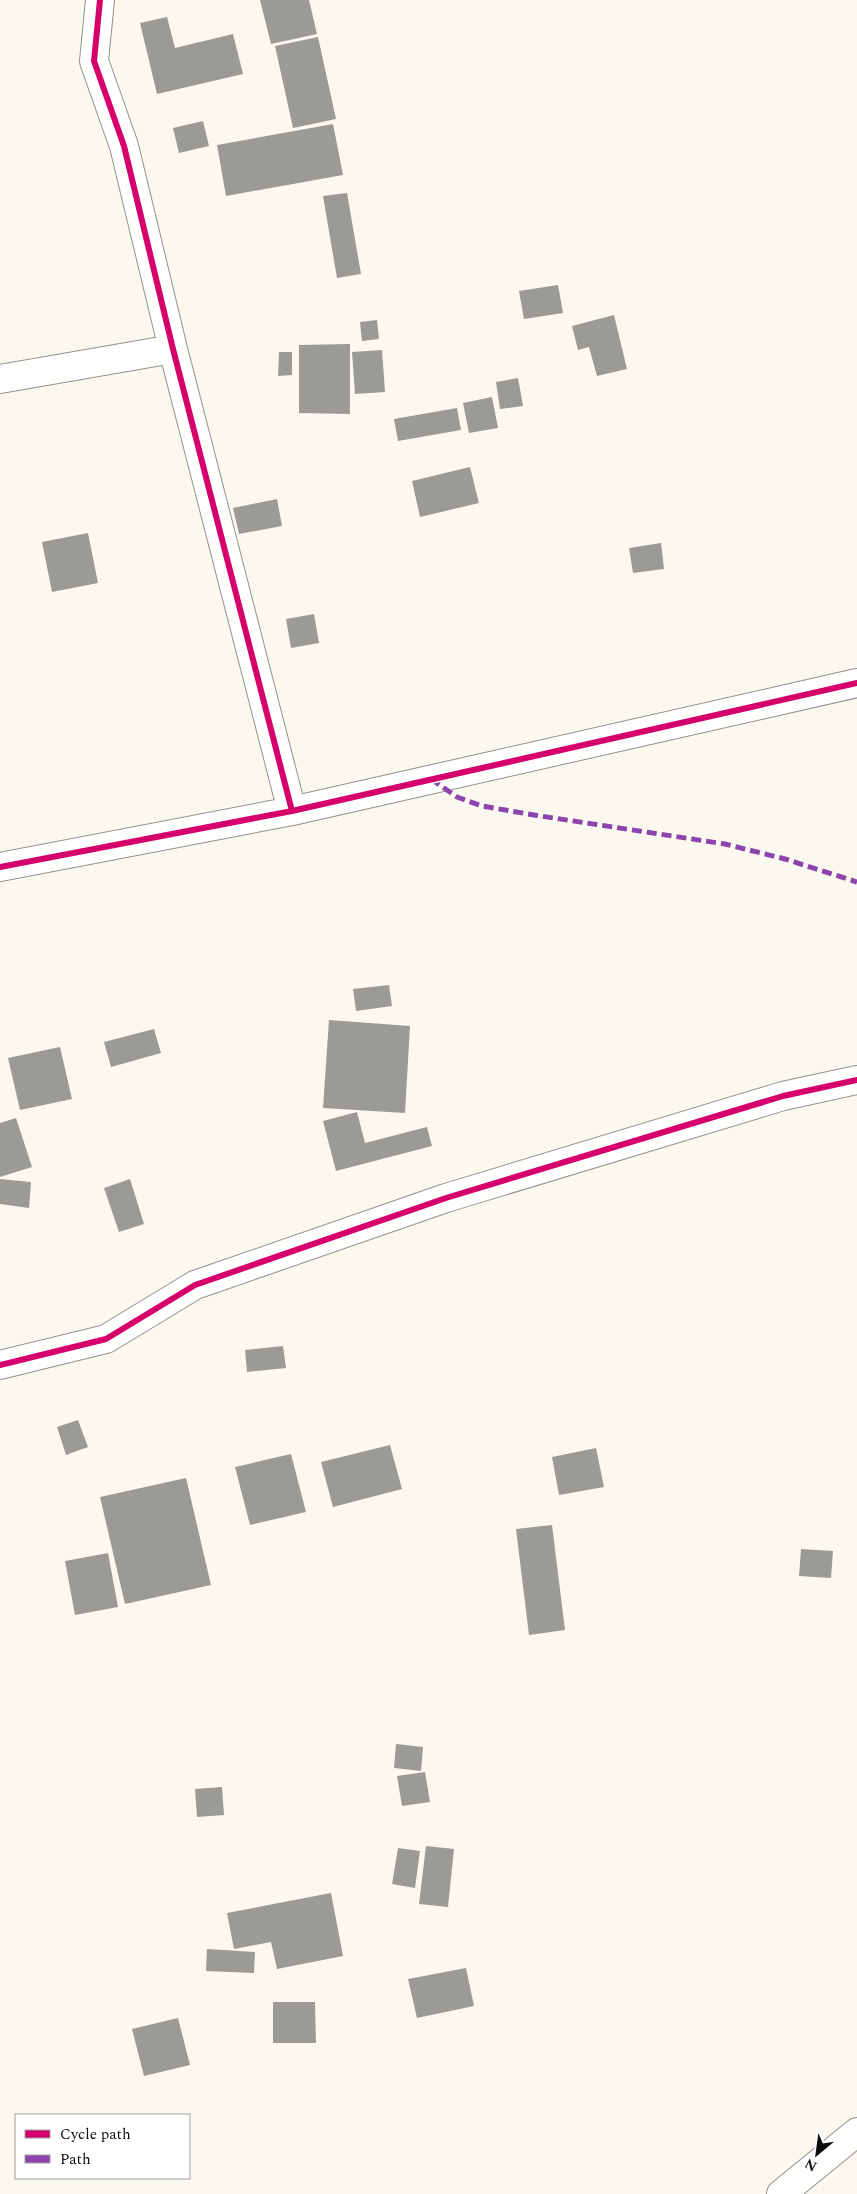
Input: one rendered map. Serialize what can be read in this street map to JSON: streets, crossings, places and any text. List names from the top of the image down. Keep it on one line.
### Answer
{"legend":["Cycle path","Path"],"north":"bottom left"}
